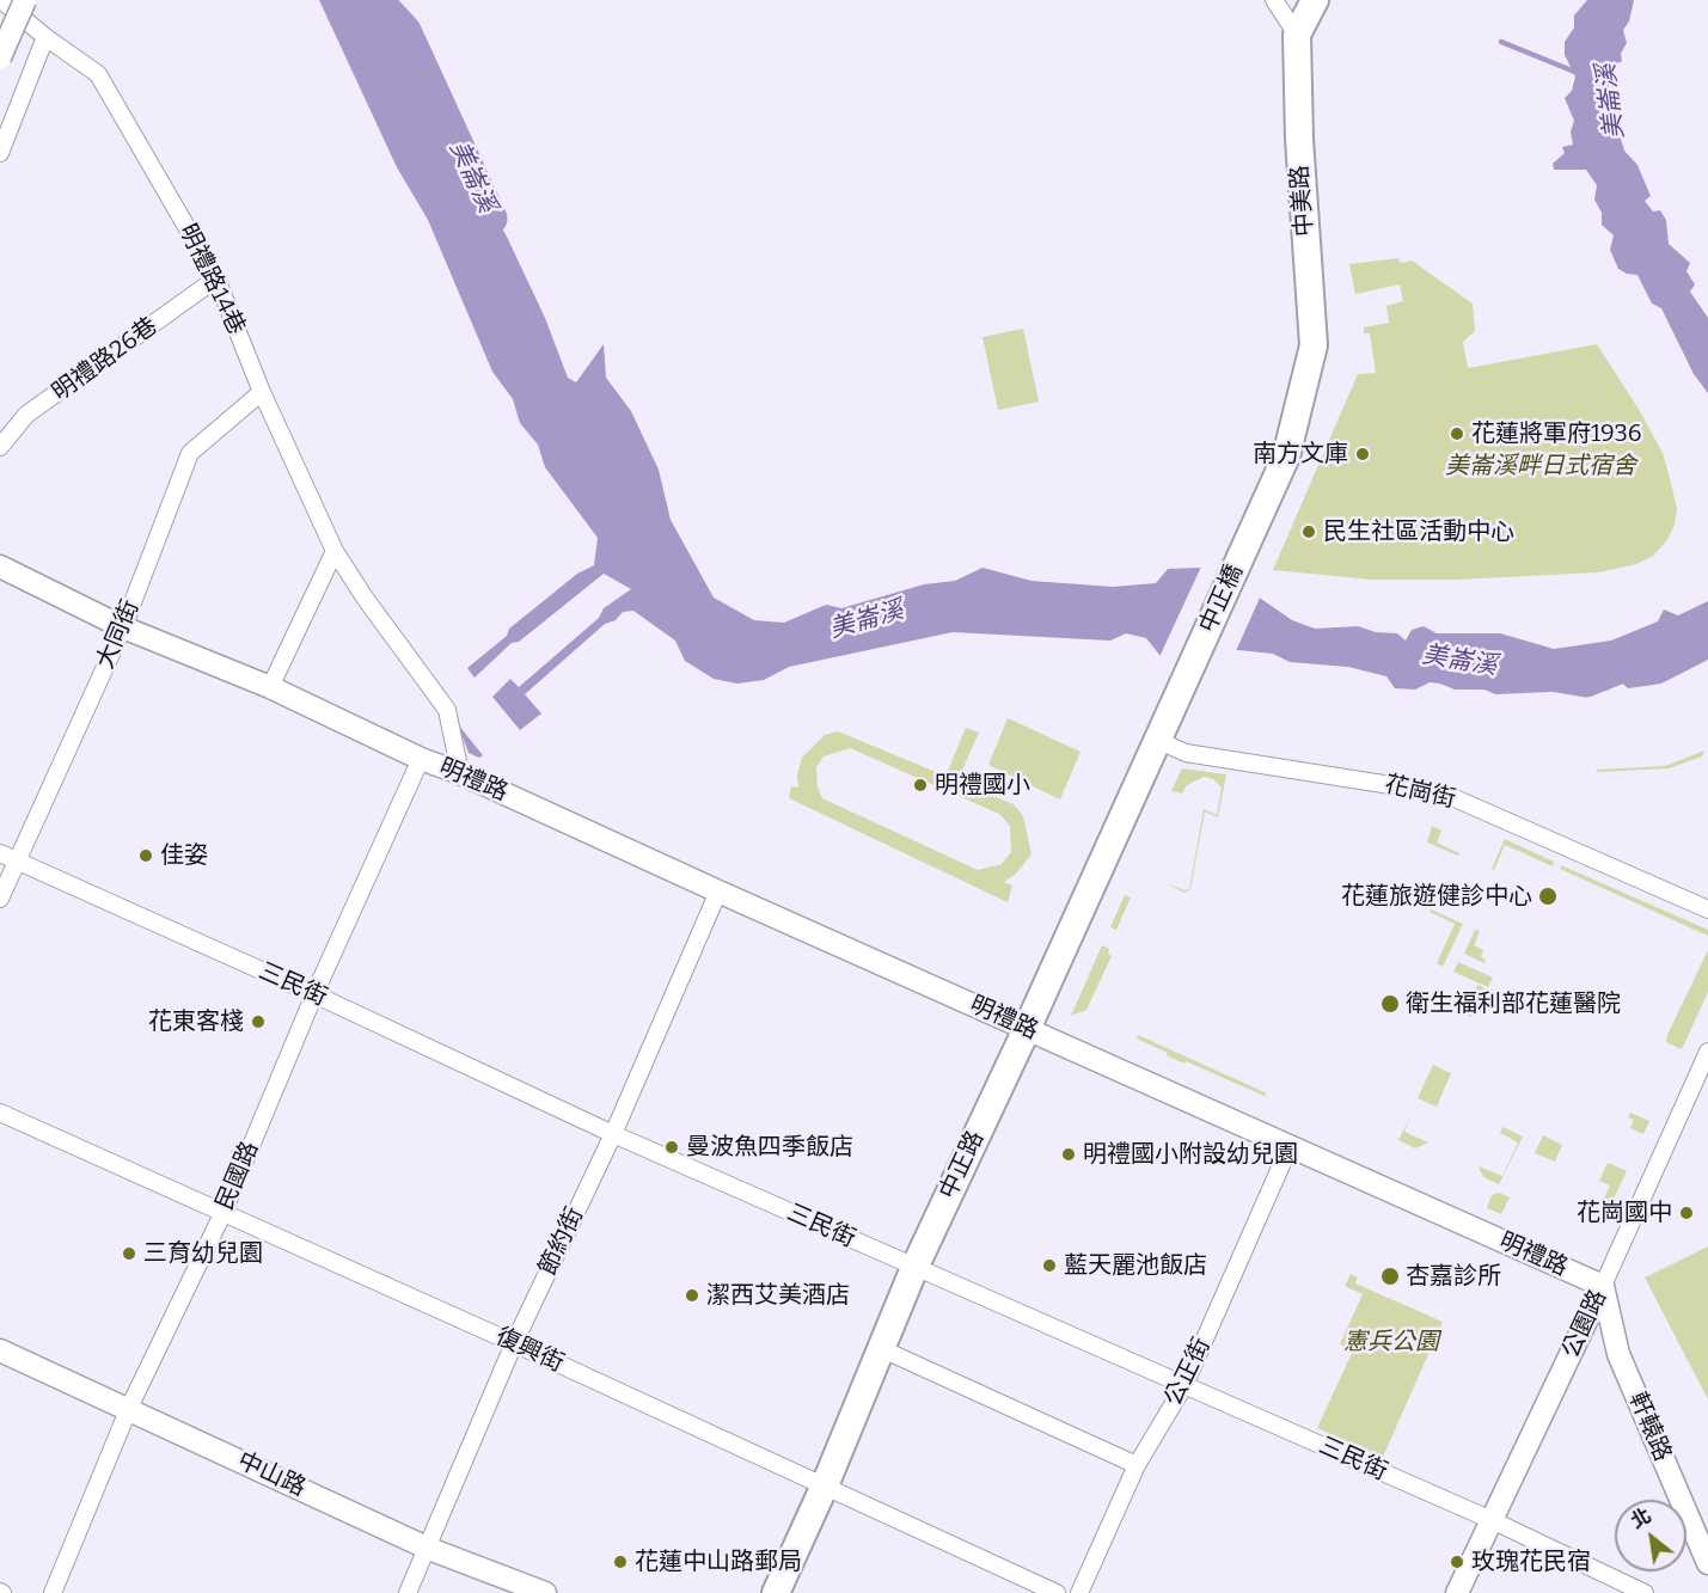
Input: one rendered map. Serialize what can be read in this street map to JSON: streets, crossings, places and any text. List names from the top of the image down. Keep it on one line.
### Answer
{"streets":{"main road":["中美路","中正橋","中正路"],"street":["明禮路14巷","明禮路26巷","大同街","明禮路","花崗街","三民街","民國路","節約街","公園路","復興街","公正街","軒轅路","中山路"]},"crossings":[["中美路","中正橋"],["明禮路14巷","明禮路26巷"],["明禮路14巷","大同街"],["明禮路14巷","明禮路"],["中正橋","花崗街"],["中正橋","中正路"],["大同街","三民街"],["明禮路","中正路"],["明禮路","民國路"],["明禮路","節約街"],["明禮路","公園路"],["明禮路","公正街"],["明禮路","軒轅路"],["花崗街","中正路"],["三民街","中正路"],["三民街","民國路"],["三民街","節約街"],["三民街","公園路"],["三民街","公正街"],["中正路","復興街"],["民國路","復興街"],["民國路","中山路"],["節約街","復興街"],["節約街","中山路"],["公園路","軒轅路"]],"water":["美崙溪"],"parks":["美崙溪畔日式宿舍","憲兵公園"],"places":["花蓮將軍府1936","南方文庫","民生社區活動中心","明禮國小","佳姿","花蓮旅遊健診中心","衛生福利部花蓮醫院","花東客棧","曼波魚四季飯店","明禮國小附設幼兒園","花崗國中","三育幼兒園","藍天麗池飯店","杏嘉診所","潔西艾美酒店","花蓮中山路郵局","玫瑰花民宿"],"north":"top left"}
